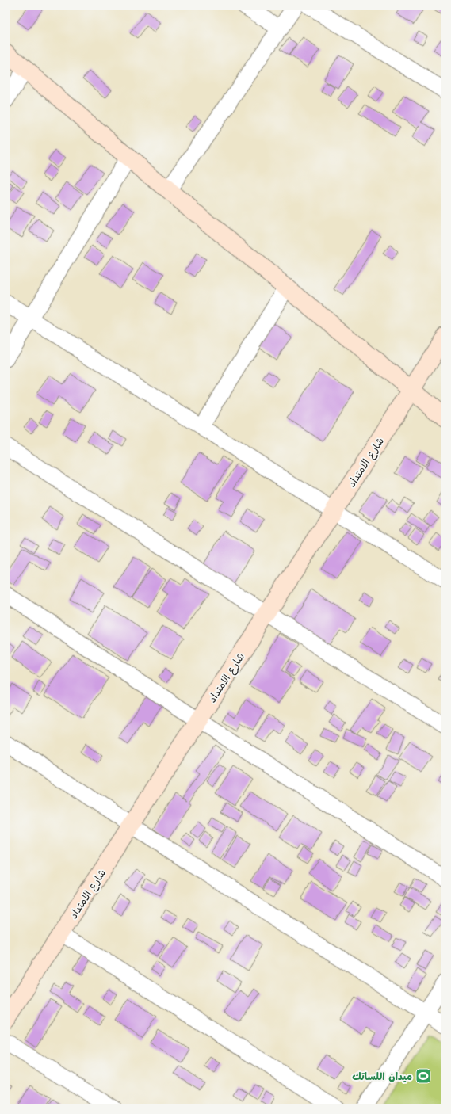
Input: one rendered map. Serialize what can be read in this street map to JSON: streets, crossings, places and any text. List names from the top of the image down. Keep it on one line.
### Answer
{"streets":{"street":["شارع الامتداد"]},"places":{"sports":["ميدان اللساتك"]}}
